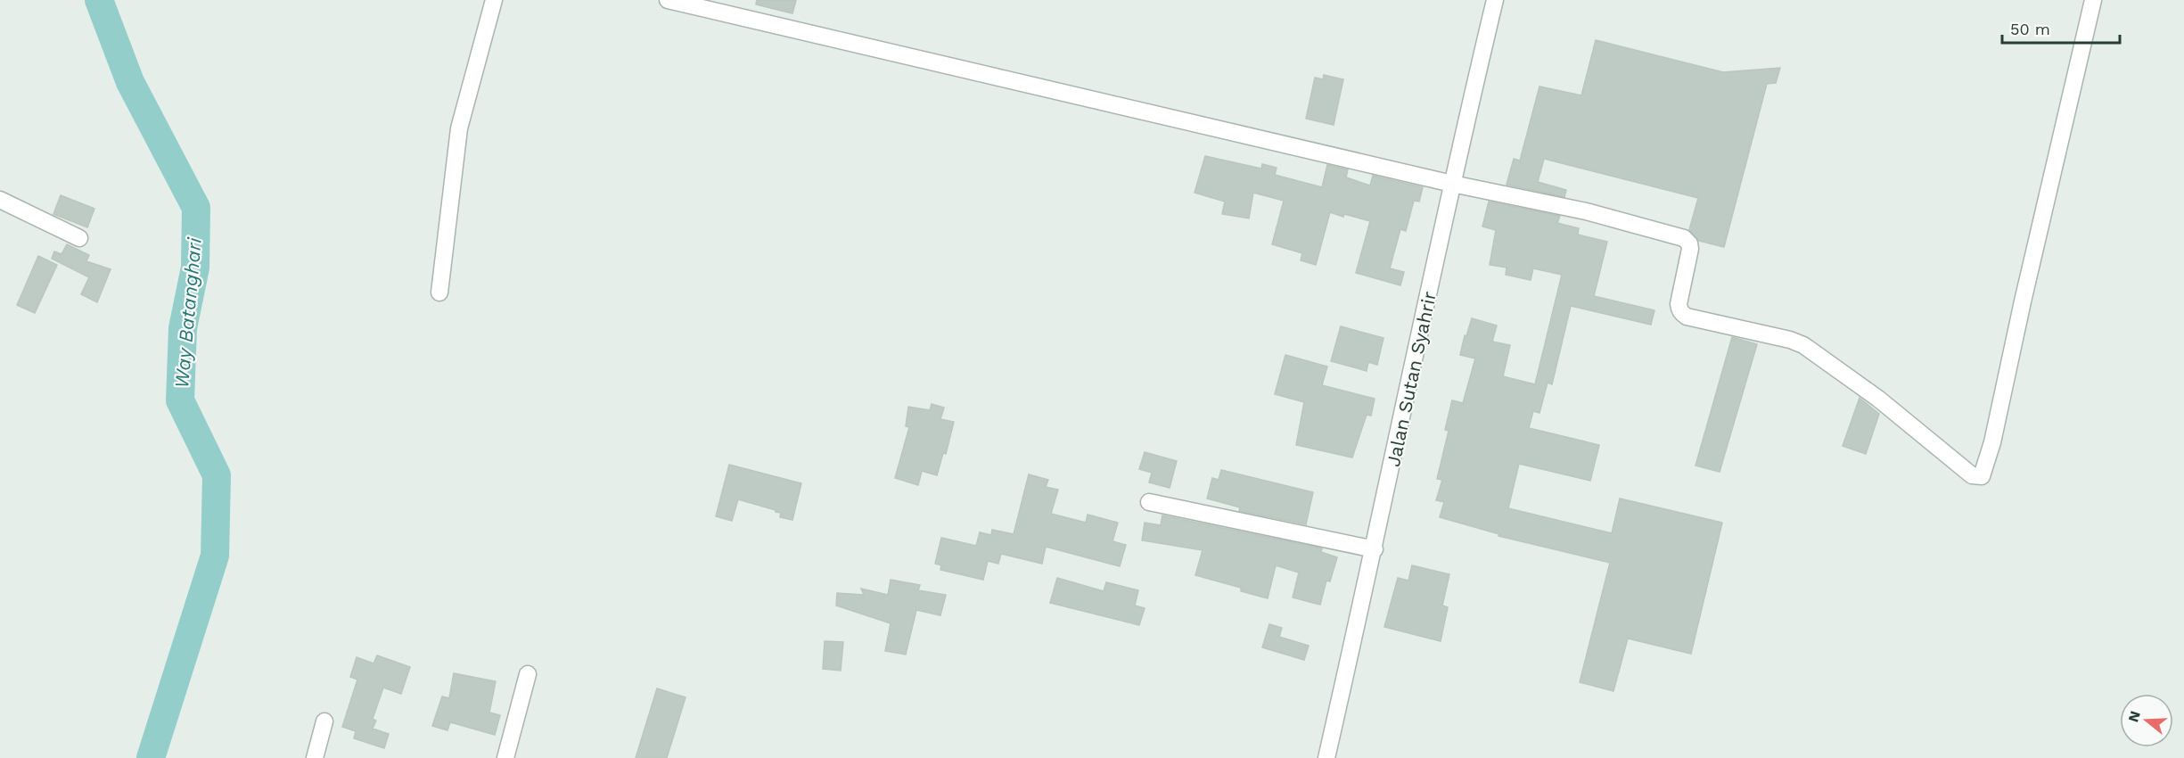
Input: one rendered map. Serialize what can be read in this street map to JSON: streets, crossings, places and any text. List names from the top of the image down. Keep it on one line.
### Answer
{"streets":{"street":["Jalan Sutan Syahrir"]},"water":["Way Batanghari"],"scale_bar":"50 m","north":"left"}
